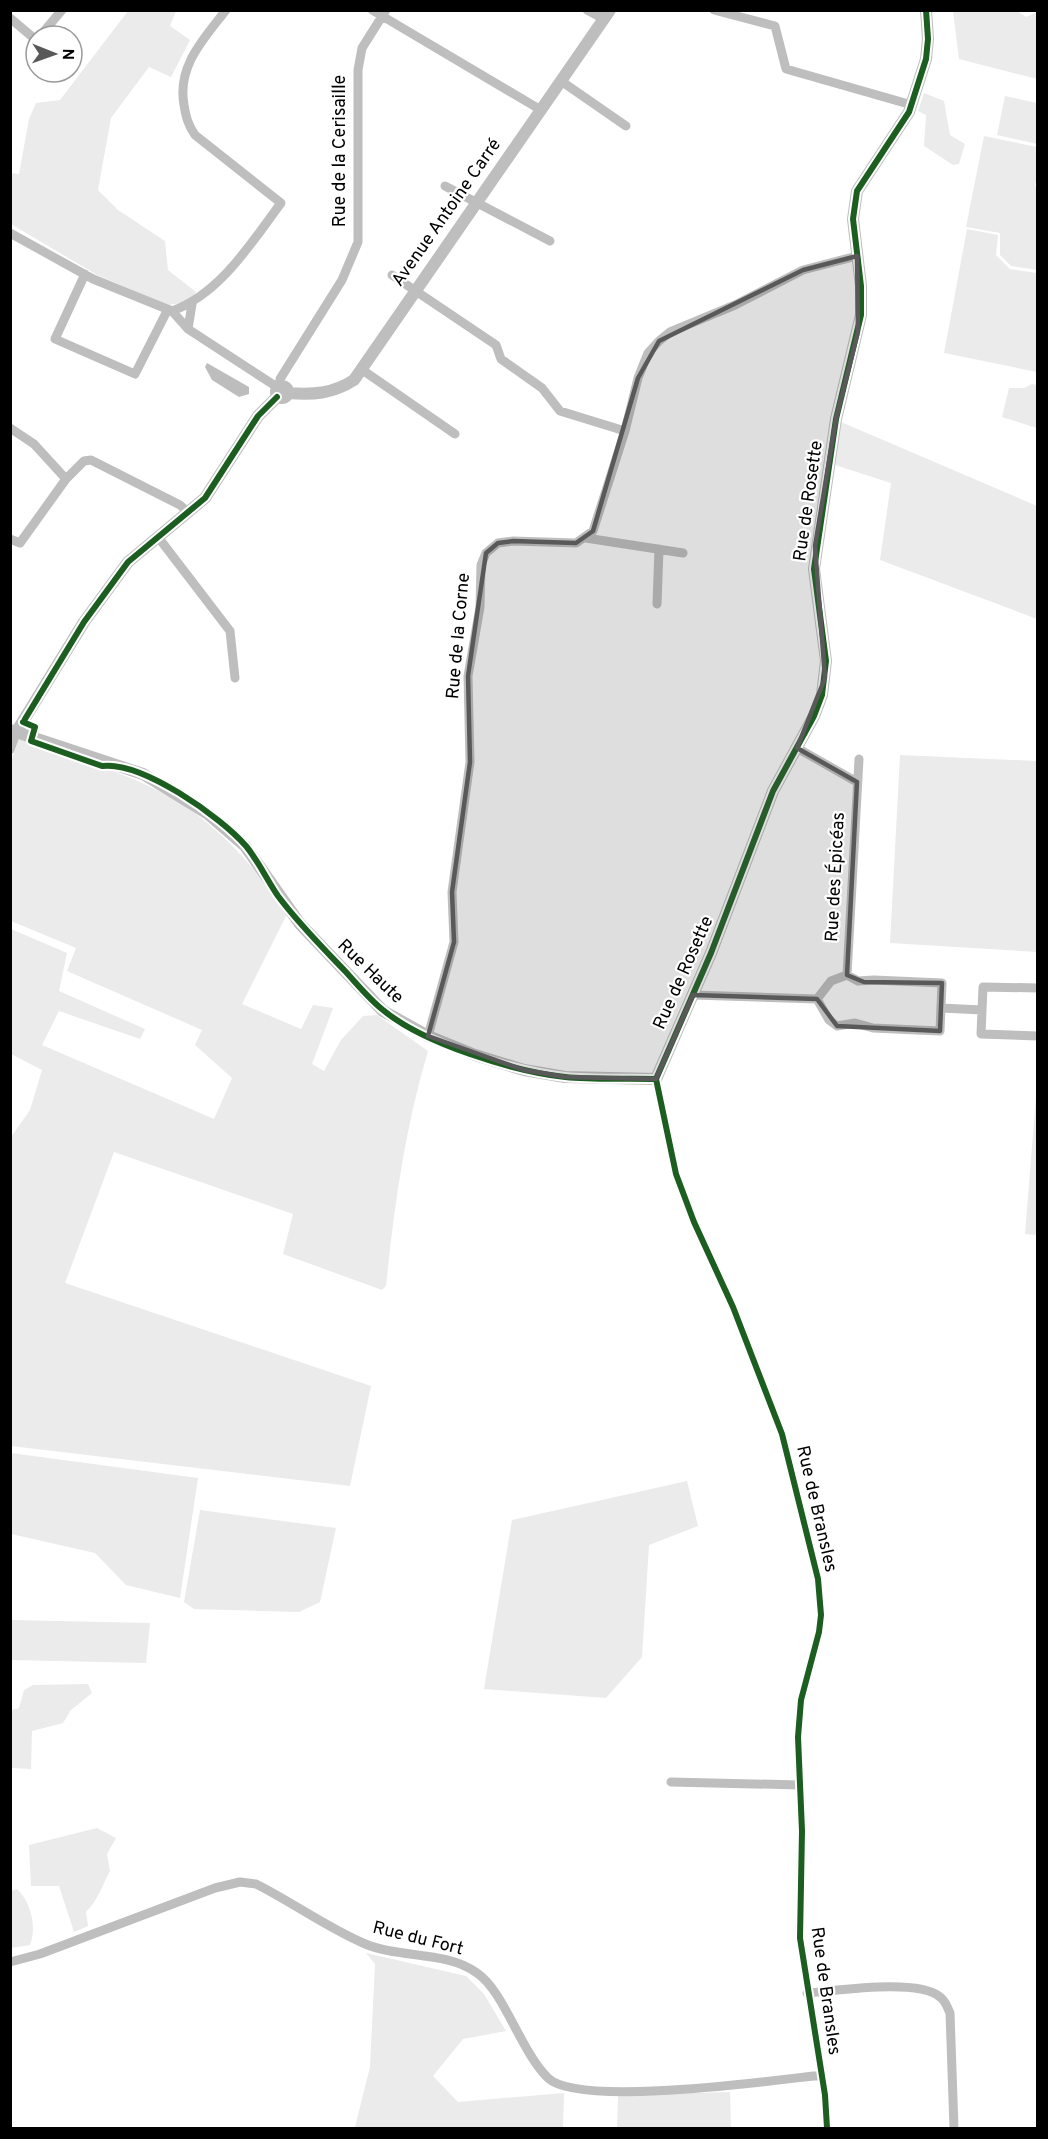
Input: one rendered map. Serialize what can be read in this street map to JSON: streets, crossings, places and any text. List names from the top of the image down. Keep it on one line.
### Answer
{"streets":{"street":["Rue de la Cerisaille","Avenue Antoine Carré","Rue de Rosette","Rue de la Corne","Rue des Épicéas","Rue Haute","Rue de Bransles","Rue du Fort"]},"crossings":[["Rue de la Cerisaille","Avenue Antoine Carré"],["Rue de la Cerisaille","Rue Haute"],["Rue de Rosette","Rue Haute"],["Rue de Rosette","Rue de Bransles"],["Rue de la Corne","Rue Haute"],["Rue Haute","Rue de Bransles"],["Rue de Bransles","Rue du Fort"]],"north":"right"}
